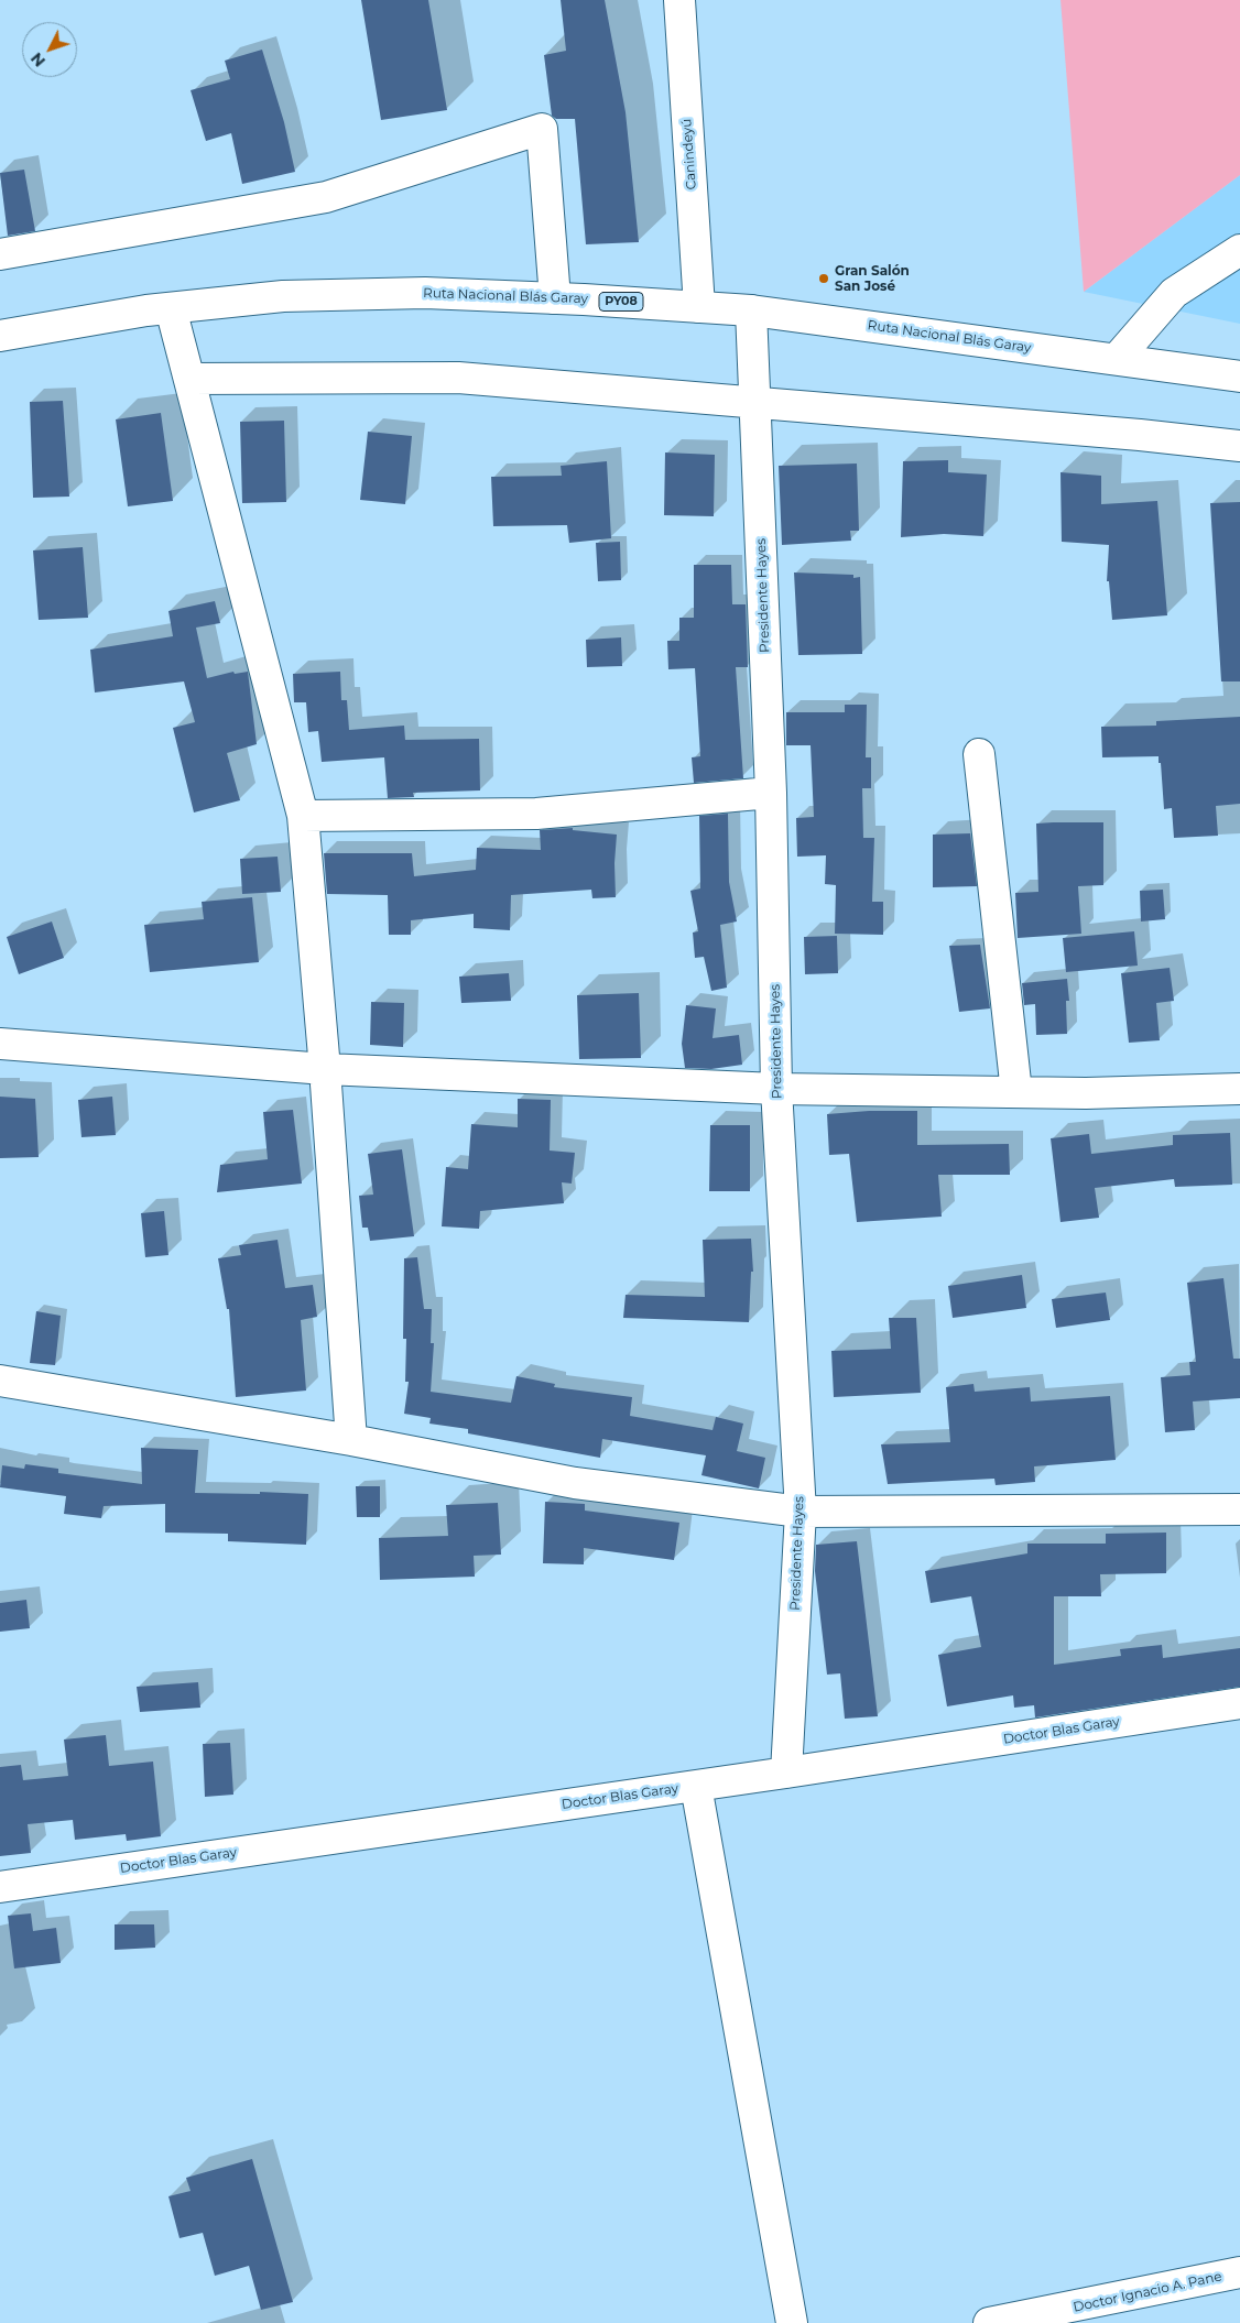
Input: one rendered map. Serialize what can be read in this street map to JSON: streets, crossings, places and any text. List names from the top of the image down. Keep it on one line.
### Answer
{"streets":{"main road":["Canindeyú","Ruta Nacional Blás Garay","PY08","Presidente Hayes","Doctor Blas Garay","Doctor Ignacio A. Pane"]},"crossings":[["Canindeyú","Ruta Nacional Blás Garay"],["Ruta Nacional Blás Garay","Presidente Hayes"],["Presidente Hayes","Doctor Blas Garay"]],"places":["Gran Salón San José"],"north":"bottom left"}
